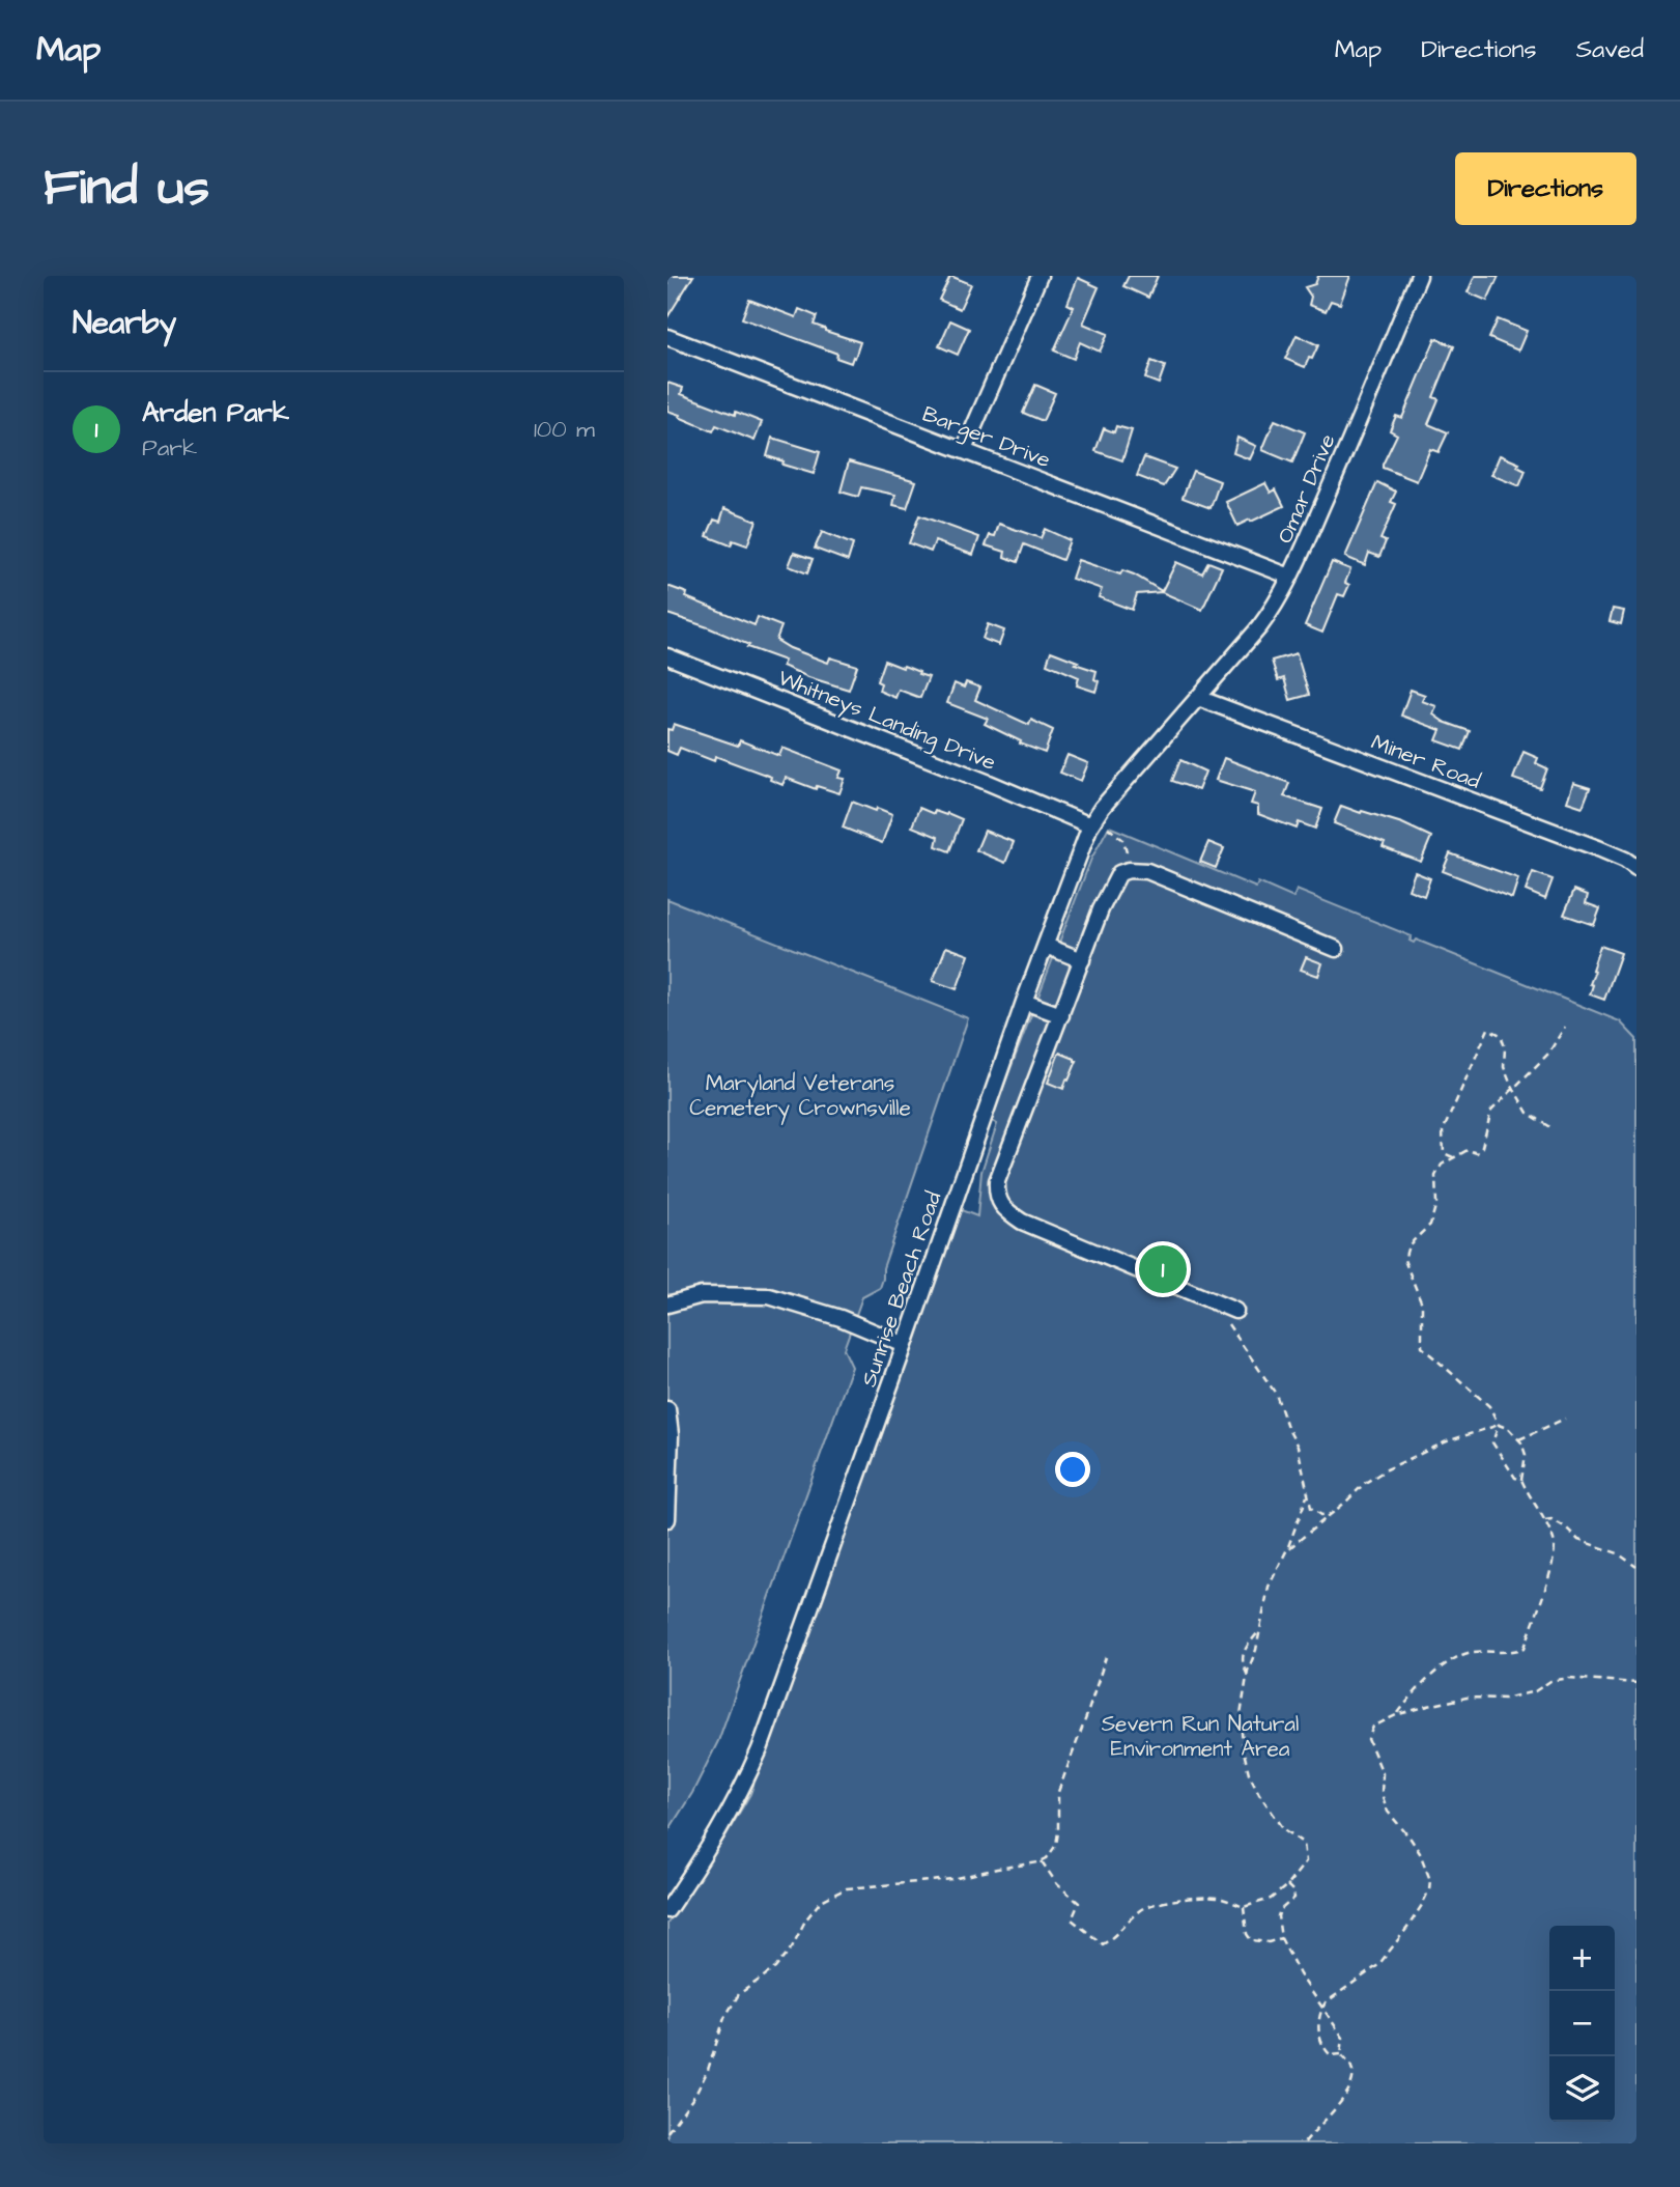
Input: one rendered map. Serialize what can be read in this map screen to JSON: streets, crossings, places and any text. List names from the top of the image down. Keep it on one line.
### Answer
{"streets":{"street":["Barger Drive","Omar Drive","Whitneys Landing Drive","Miner Road","Sunrise Beach Road"]},"crossings":[["Barger Drive","Omar Drive"],["Omar Drive","Miner Road"],["Omar Drive","Sunrise Beach Road"],["Whitneys Landing Drive","Sunrise Beach Road"],["Miner Road","Sunrise Beach Road"]],"parks":["Maryland Veterans Cemetery Crownsville","Severn Run Natural Environment Area"],"page":{"header":"Map","nav":["Map","Directions","Saved"],"buttons":"Directions","title":"Find us","heading":"Nearby","list":[{"mark":"1","name":"Arden Park","note":"Park","value":"100 m"}],"pins":"1","map_buttons":["+","−"]}}
